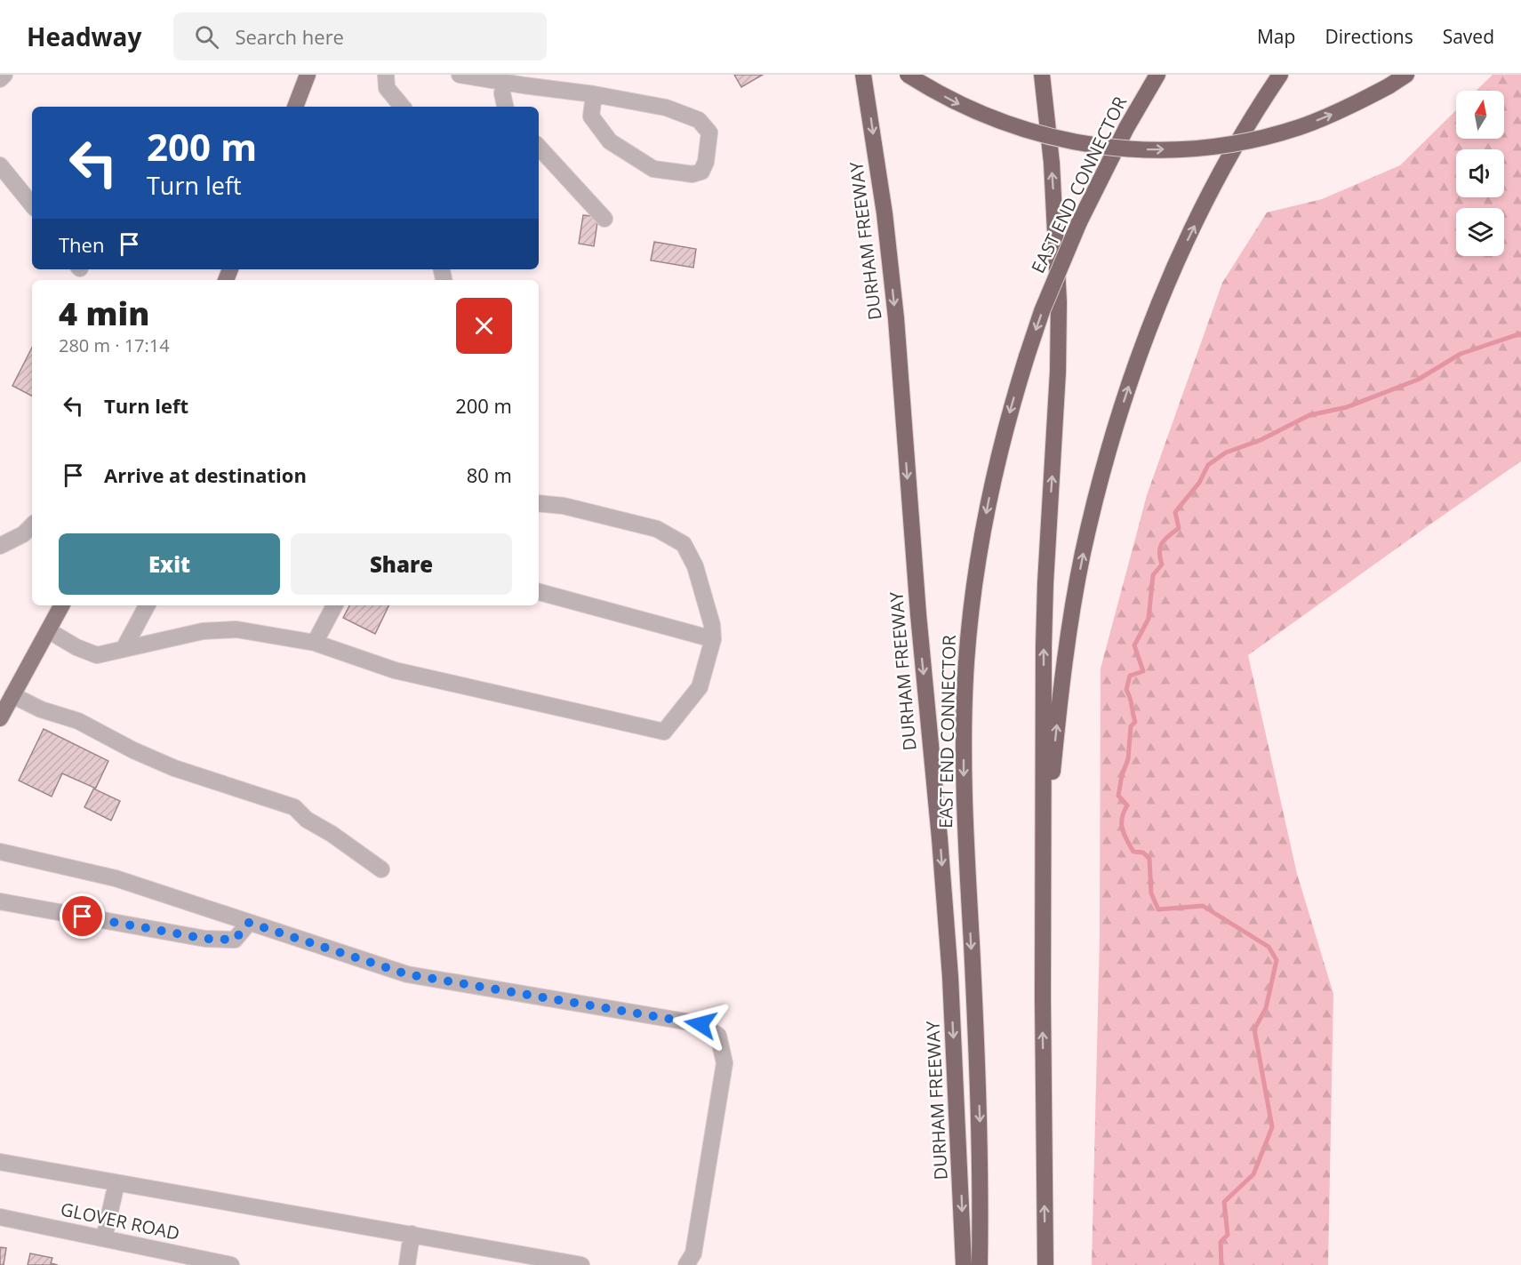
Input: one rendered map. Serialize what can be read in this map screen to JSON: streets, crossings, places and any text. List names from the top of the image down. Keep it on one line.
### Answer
{"streets":{"highway":["EAST END CONNECTOR","DURHAM FREEWAY"],"street":["GLOVER ROAD"]},"north":"top","page":{"header":"Headway","search":"Search here","nav":["Map","Directions","Saved"],"turn":["200 m","Turn left"],"then":"Then","heading":["4 min","280 m · 17:14"],"list":[{"name":"Turn left","value":"200 m"},{"name":"Arrive at destination","value":"80 m"}],"buttons":["Exit","Share"]}}
